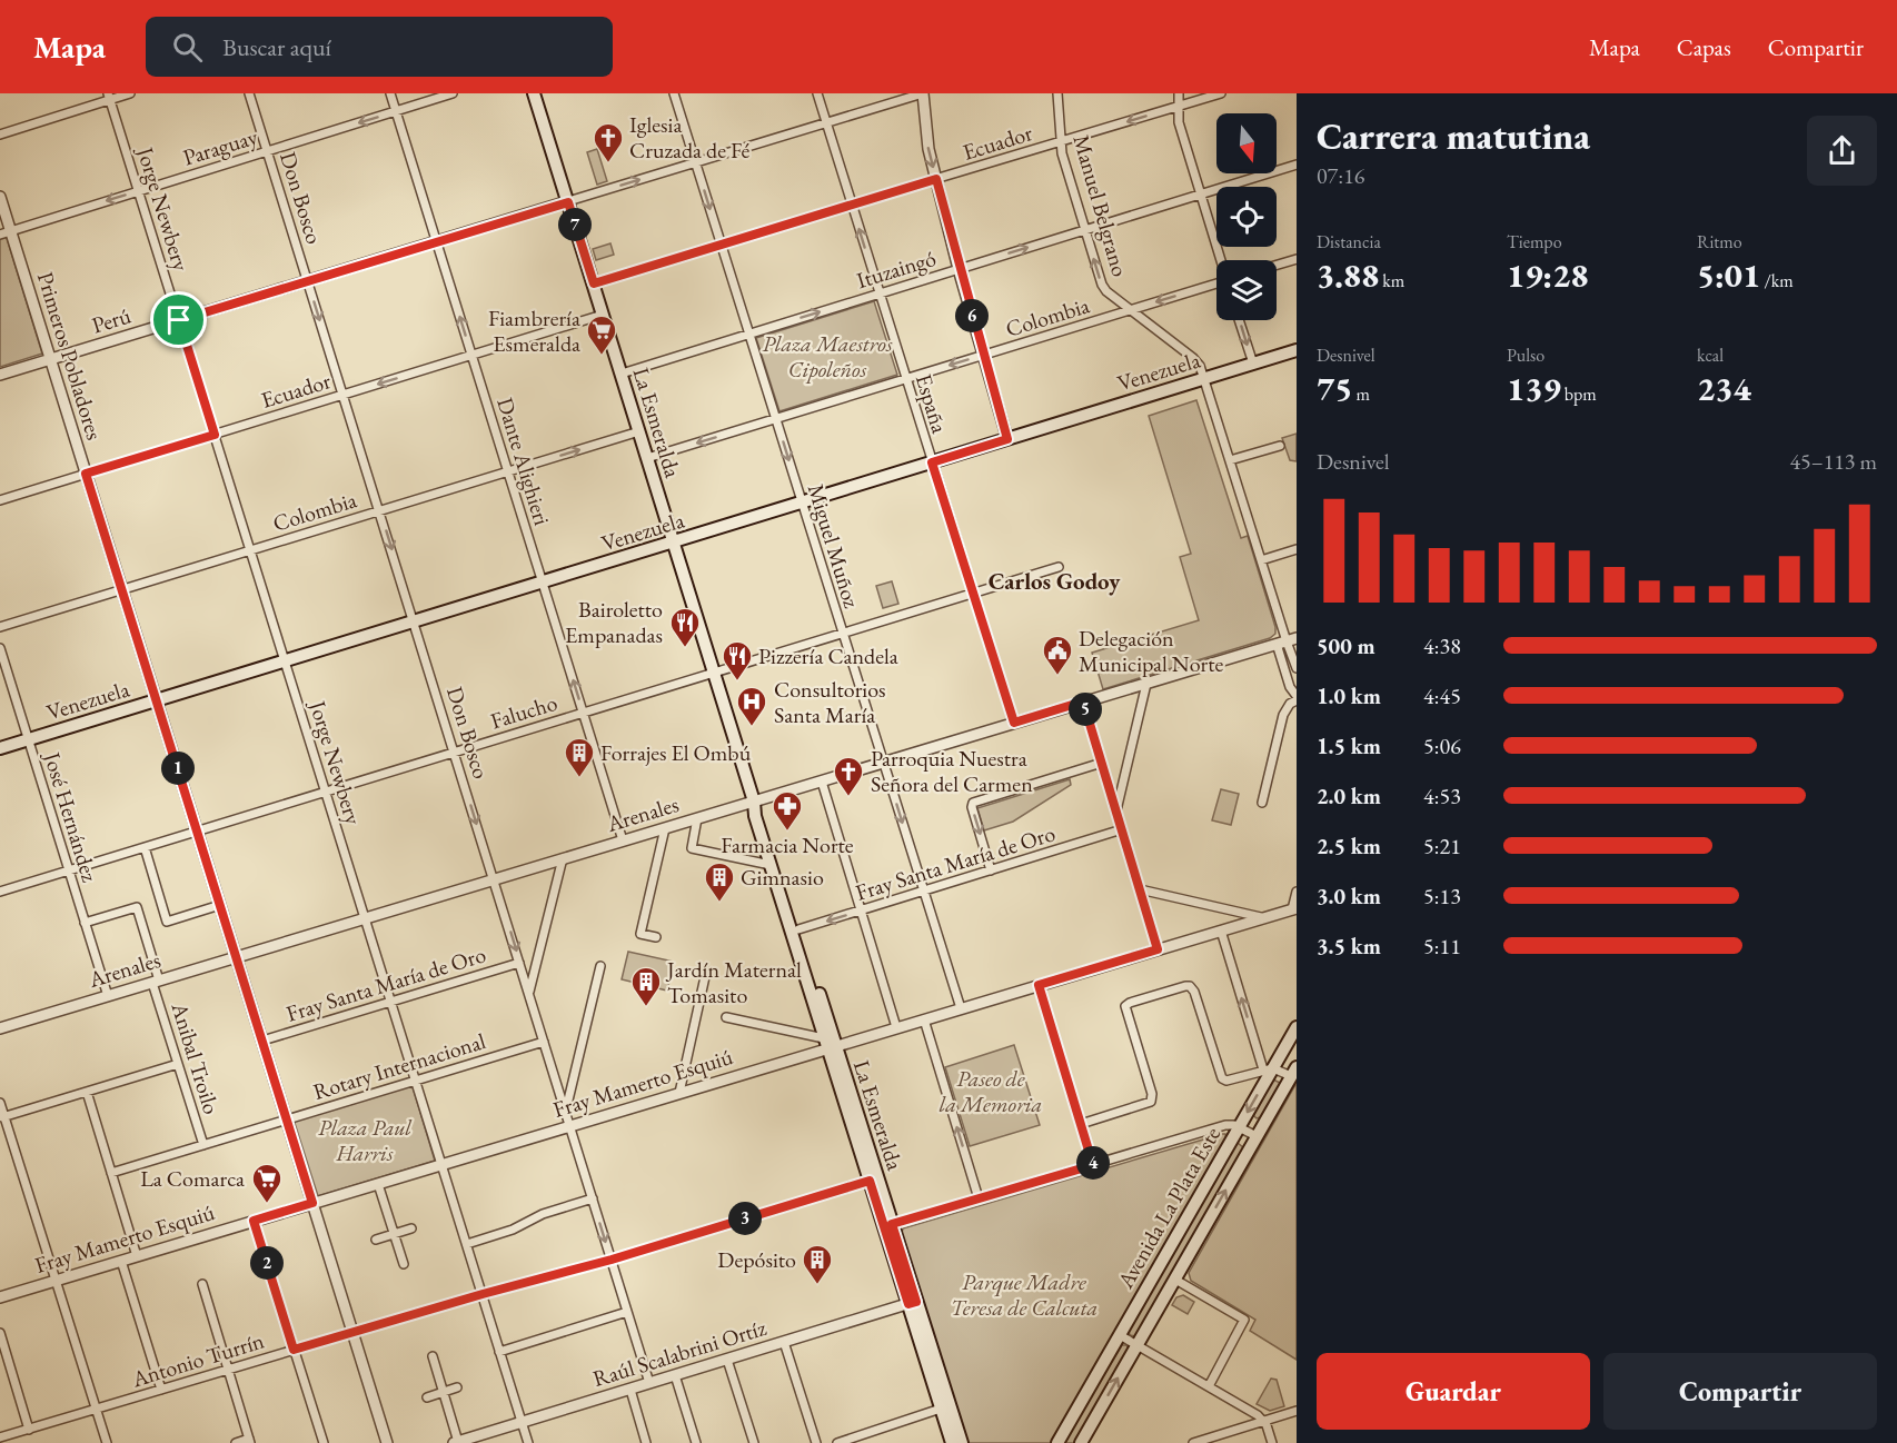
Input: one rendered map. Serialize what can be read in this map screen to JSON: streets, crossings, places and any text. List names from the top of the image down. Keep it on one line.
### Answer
{"streets":{"main road":["Venezuela","La Esmeralda","Avenida La Plata Este"],"street":["Ecuador","Paraguay","Don Bosco","Manuel Belgrano","Jorge Newbery","Ituzaingó","Colombia","Perú","Primeros Pobladores","España","Dante Alighieri","Miguel Muñoz","Falucho","Arenales","José Hernández","Fray Santa María de Oro","Anibal Troilo","Rotary Internacional","Fray Mamerto Esquiú","Raúl Scalabrini Ortíz","Antonio Turrín"]},"crossings":[["Ecuador","Don Bosco"],["Ecuador","Manuel Belgrano"],["Ecuador","Jorge Newbery"],["Ecuador","Primeros Pobladores"],["Ecuador","España"],["Ecuador","La Esmeralda"],["Ecuador","Dante Alighieri"],["Ecuador","Miguel Muñoz"],["Paraguay","Don Bosco"],["Paraguay","Jorge Newbery"],["Paraguay","Primeros Pobladores"],["Paraguay","Dante Alighieri"],["Don Bosco","Colombia"],["Don Bosco","Perú"],["Don Bosco","Venezuela"],["Don Bosco","Falucho"],["Don Bosco","Arenales"],["Don Bosco","Fray Santa María de Oro"],["Don Bosco","Rotary Internacional"],["Don Bosco","Fray Mamerto Esquiú"],["Don Bosco","Raúl Scalabrini Ortíz"],["Don Bosco","Antonio Turrín"],["Manuel Belgrano","Ituzaingó"],["Manuel Belgrano","Colombia"],["Manuel Belgrano","Venezuela"],["Manuel Belgrano","Arenales"],["Jorge Newbery","Colombia"],["Jorge Newbery","Perú"],["Jorge Newbery","Venezuela"],["Jorge Newbery","Falucho"],["Jorge Newbery","Arenales"],["Jorge Newbery","Fray Santa María de Oro"],["Jorge Newbery","Rotary Internacional"],["Jorge Newbery","Fray Mamerto Esquiú"],["Jorge Newbery","Raúl Scalabrini Ortíz"],["Jorge Newbery","Antonio Turrín"],["Ituzaingó","España"],["Ituzaingó","La Esmeralda"],["Ituzaingó","Miguel Muñoz"],["Colombia","Primeros Pobladores"],["Colombia","España"],["Colombia","La Esmeralda"],["Colombia","Dante Alighieri"],["Colombia","Miguel Muñoz"],["Perú","Primeros Pobladores"],["Perú","España"],["Perú","La Esmeralda"],["Perú","Dante Alighieri"],["Perú","Miguel Muñoz"],["Primeros Pobladores","Venezuela"],["Primeros Pobladores","Falucho"],["Primeros Pobladores","Arenales"],["Primeros Pobladores","Fray Santa María de Oro"],["Primeros Pobladores","Rotary Internacional"],["Primeros Pobladores","Fray Mamerto Esquiú"],["Primeros Pobladores","Antonio Turrín"],["Venezuela","España"],["Venezuela","La Esmeralda"],["Venezuela","Dante Alighieri"],["Venezuela","Miguel Muñoz"],["Venezuela","José Hernández"],["España","Falucho"],["España","Arenales"],["La Esmeralda","Falucho"],["La Esmeralda","Arenales"],["La Esmeralda","Fray Santa María de Oro"],["La Esmeralda","Fray Mamerto Esquiú"],["La Esmeralda","Raúl Scalabrini Ortíz"],["Dante Alighieri","Falucho"],["Dante Alighieri","Arenales"],["Miguel Muñoz","Falucho"],["Miguel Muñoz","Arenales"],["Miguel Muñoz","Fray Santa María de Oro"],["Miguel Muñoz","Fray Mamerto Esquiú"],["Falucho","José Hernández"],["Arenales","José Hernández"],["Arenales","Anibal Troilo"],["José Hernández","Anibal Troilo"],["Anibal Troilo","Rotary Internacional"]],"one_way":["Paraguay","Don Bosco","Ituzaingó"],"districts":["Carlos Godoy"],"parks":["Plaza Maestros Cipoleños","Paseo de la Memoria","Plaza Paul Harris","Parque Madre Teresa de Calcuta"],"places":{"church":["Iglesia Cruzada de Fé","Parroquia Nuestra Señora del Carmen"],"supermarket":["Fiambrería Esmeralda","La Comarca"],"restaurant":["Bairoletto Empanadas","Pizzería Candela"],"public building":["Delegación Municipal Norte"],"hospital":["Consultorios Santa María"],"building":["Forrajes El Ombú","Gimnasio","Jardín Maternal Tomasito","Depósito"],"pharmacy":["Farmacia Norte"]},"north":"bottom","page":{"header":"Mapa","search":"Buscar aquí","nav":["Mapa","Capas","Compartir"],"heading":["Carrera matutina","07:16"],"stats":[["Distancia","3.88 km"],["Tiempo","19:28"],["Ritmo","5:01 /km"],["Desnivel","75 m"],["Pulso","139 bpm"],["kcal","234"]],"pins":["7","6","5","1","4","3","2"],"chart":["Desnivel","45–113 m"],"list":[{"name":"500 m","note":"4:38"},{"name":"1.0 km","note":"4:45"},{"name":"1.5 km","note":"5:06"},{"name":"2.0 km","note":"4:53"},{"name":"2.5 km","note":"5:21"},{"name":"3.0 km","note":"5:13"},{"name":"3.5 km","note":"5:11"}],"buttons":["Guardar","Compartir"]}}
